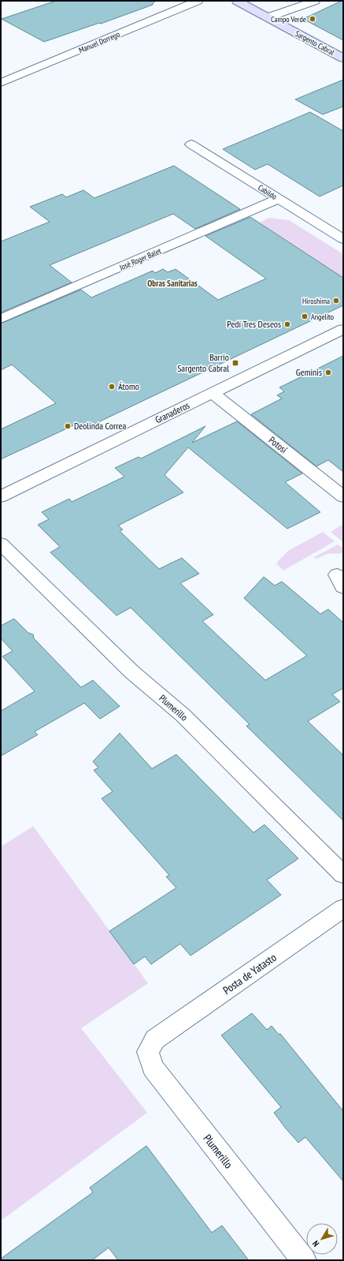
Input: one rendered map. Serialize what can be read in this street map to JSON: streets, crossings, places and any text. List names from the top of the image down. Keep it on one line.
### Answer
{"streets":{"main road":["Sargento Cabral"],"street":["Manuel Dorrego","Cabildo","José Roger Balet","Granaderos","Potosí","Plumerillo","Posta de Yatasto"]},"crossings":[["Cabildo","José Roger Balet"],["Granaderos","Potosí"],["Plumerillo","Posta de Yatasto"]],"districts":["Obras Sanitarias"],"places":{"other":["Campo Verde","Hiroshima","Angelito","Pedí Tres Deseos","Geminis","Átomo","Deolinda Correa"],"transit":["Barrio Sargento Cabral"]},"north":"bottom left"}
